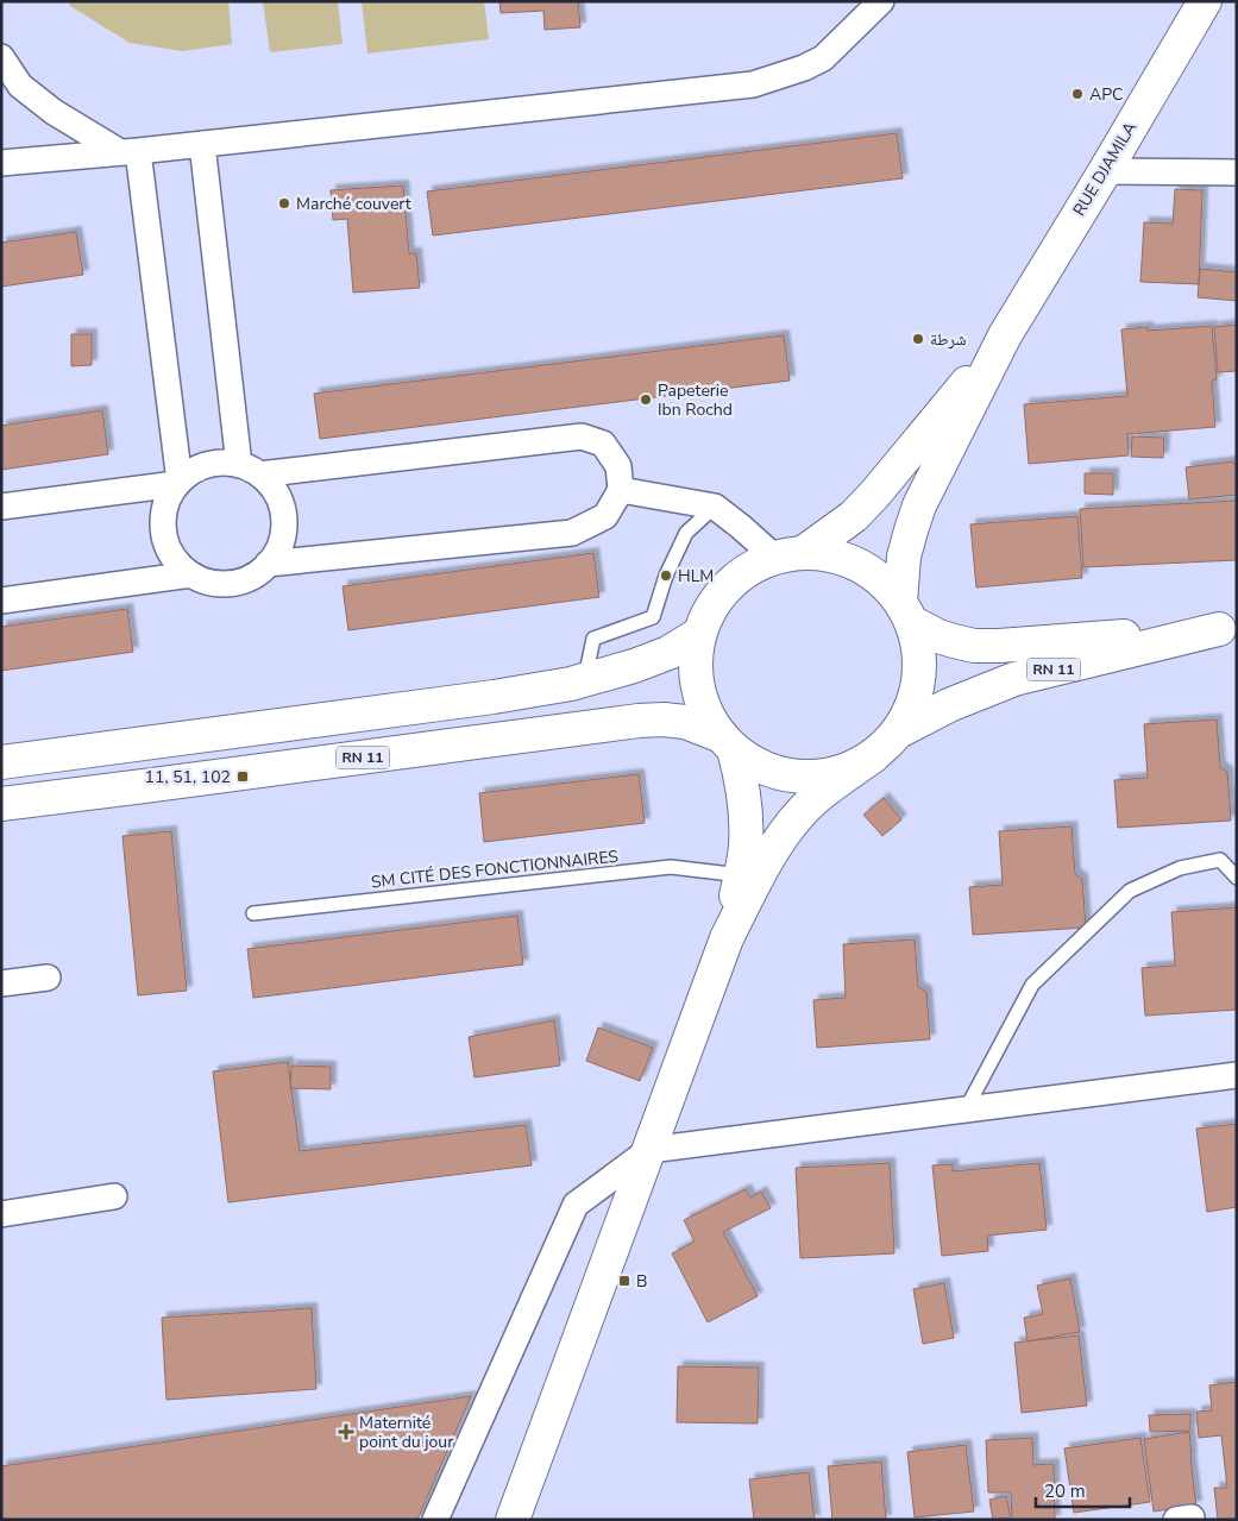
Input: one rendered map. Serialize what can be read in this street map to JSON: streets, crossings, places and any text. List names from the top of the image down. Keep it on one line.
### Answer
{"streets":{"main road":["RUE DJAMILA","RN 11"],"lane":["SM CITÉ DES FONCTIONNAIRES"]},"places":{"other":["APC","Marché couvert","شرطة","Papeterie Ibn Rochd","HLM"],"transit":["11, 51, 102","B"],"health":["Maternité point du jour"]},"scale_bar":"20 m"}
